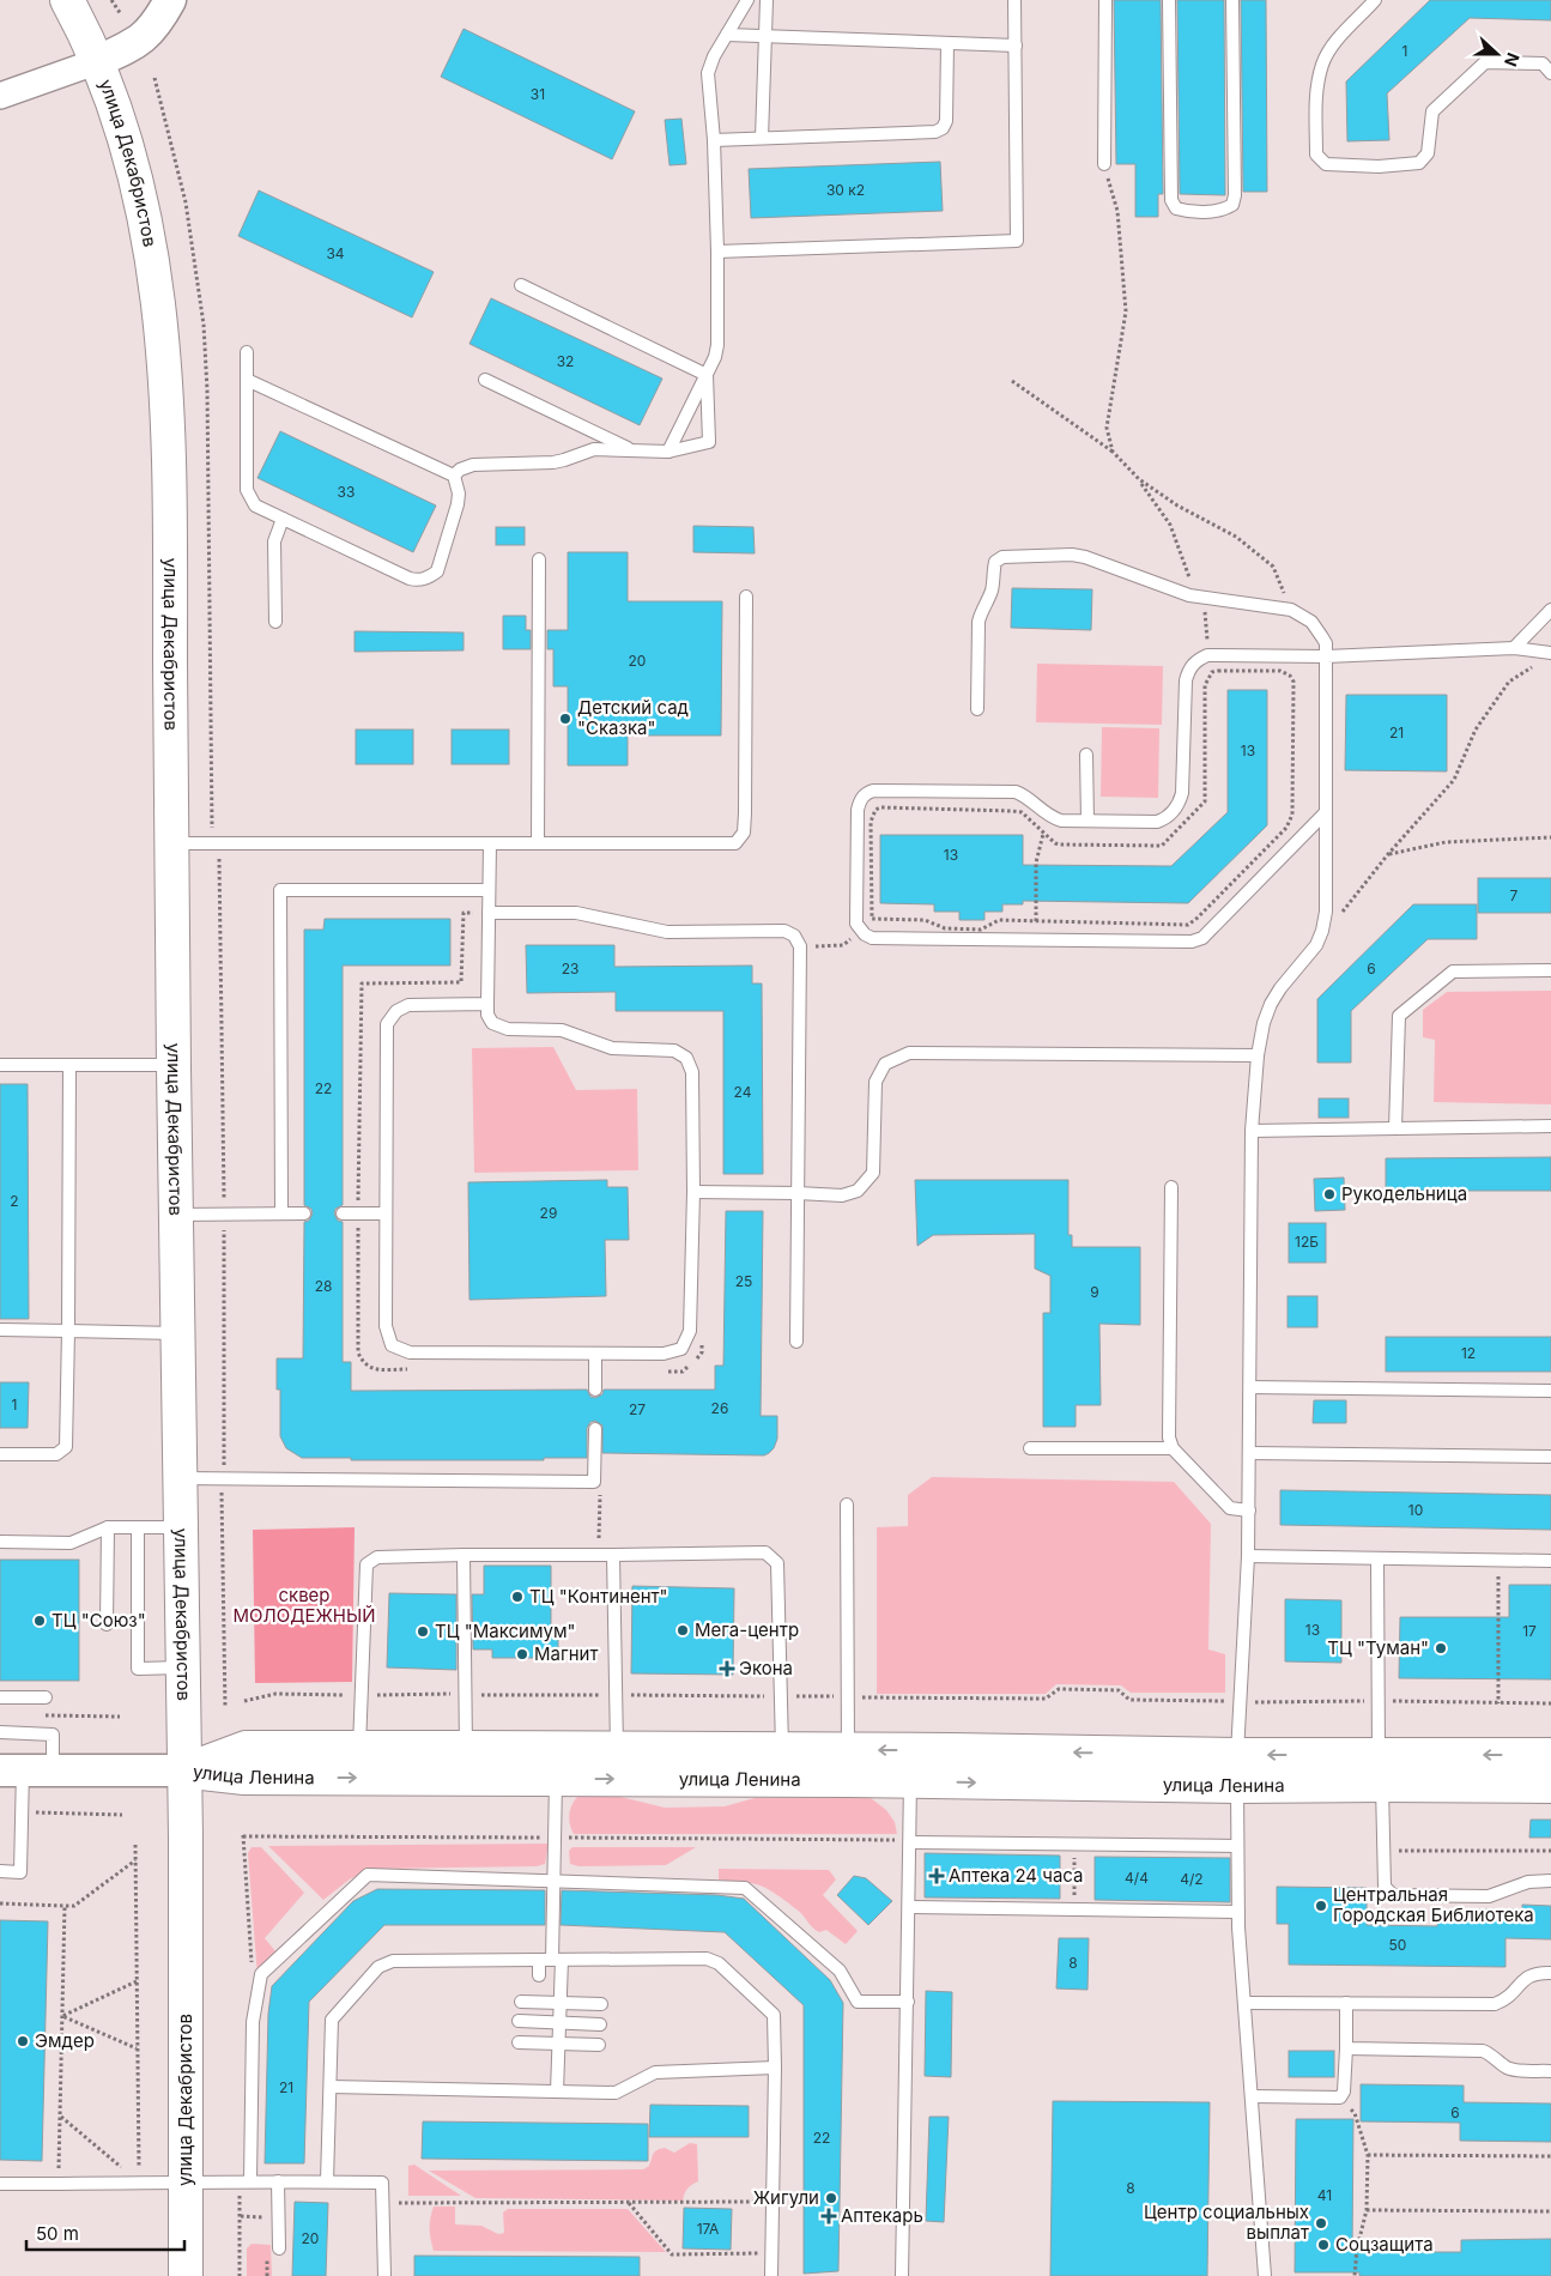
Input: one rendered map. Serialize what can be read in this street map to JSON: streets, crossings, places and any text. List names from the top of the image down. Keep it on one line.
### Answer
{"streets":{"main road":["улица Декабристов","улица Ленина"]},"crossings":[["улица Декабристов","улица Ленина"]],"parks":["сквер МОЛОДЕЖНЫЙ"],"places":{"other":["Детский сад \"Сказка\"","Рукодельница","ТЦ \"Континент\"","ТЦ \"Союз\"","Мега-центр","ТЦ \"Максимум\"","ТЦ \"Туман\"","Магнит","Центральная Городская Библиотека","Эмдер","Жигули","Центр социальных выплат","Соцзащита"],"health":["Экона","Аптека 24 часа","Аптекарь"]},"house_numbers":["1","31","30 к2","34","32","33","20","21","13","13","7","23","6","22","24","2","29","12Б","25","28","9","12","1","26","27","10","13","17","4/4","4/2","50","8","21","6","22","8","41","17А","20"],"scale_bar":"50 m","north":"right"}
